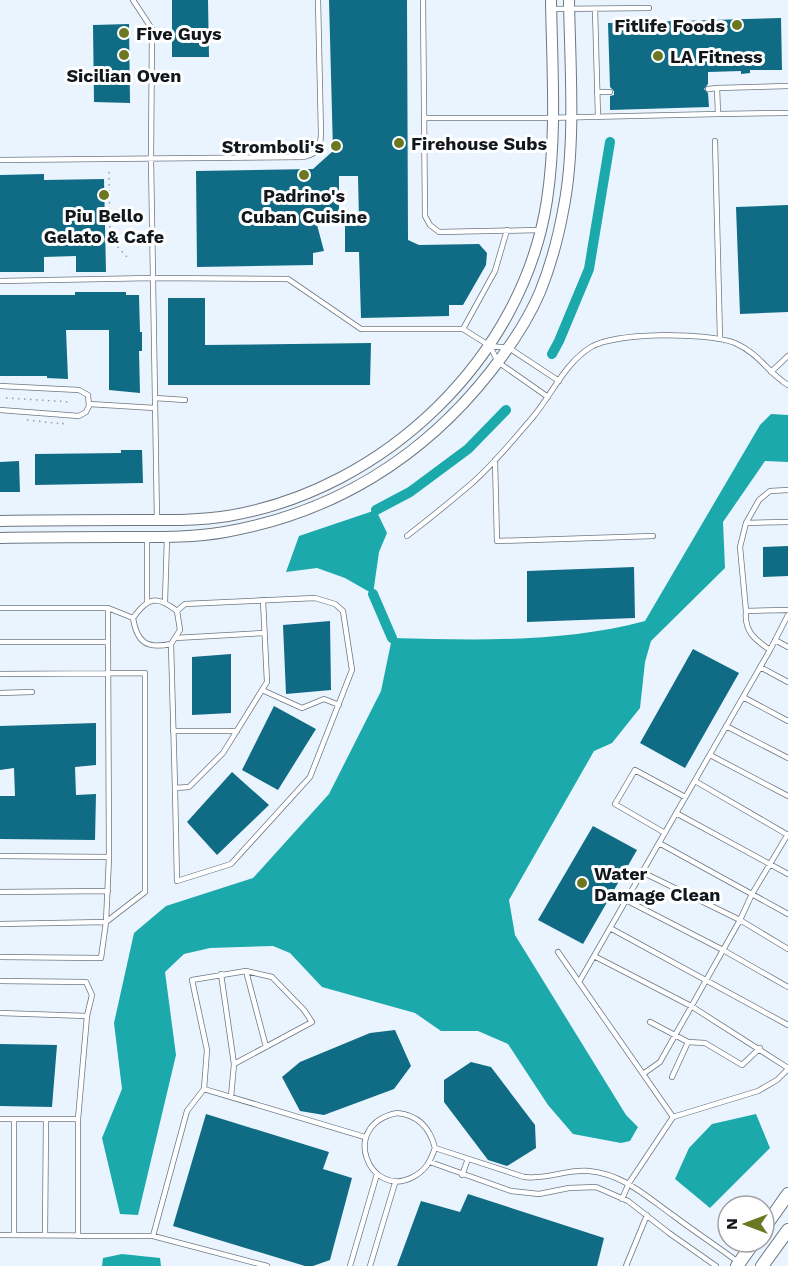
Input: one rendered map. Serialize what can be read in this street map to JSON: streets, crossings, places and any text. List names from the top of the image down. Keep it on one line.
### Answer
{"places":["Fitlife Foods","Five Guys","Sicilian Oven","LA Fitness","Firehouse Subs","Stromboli's","Padrino's Cuban Cuisine","Piu Bello Gelato & Cafe","Water Damage Clean"],"north":"left"}
